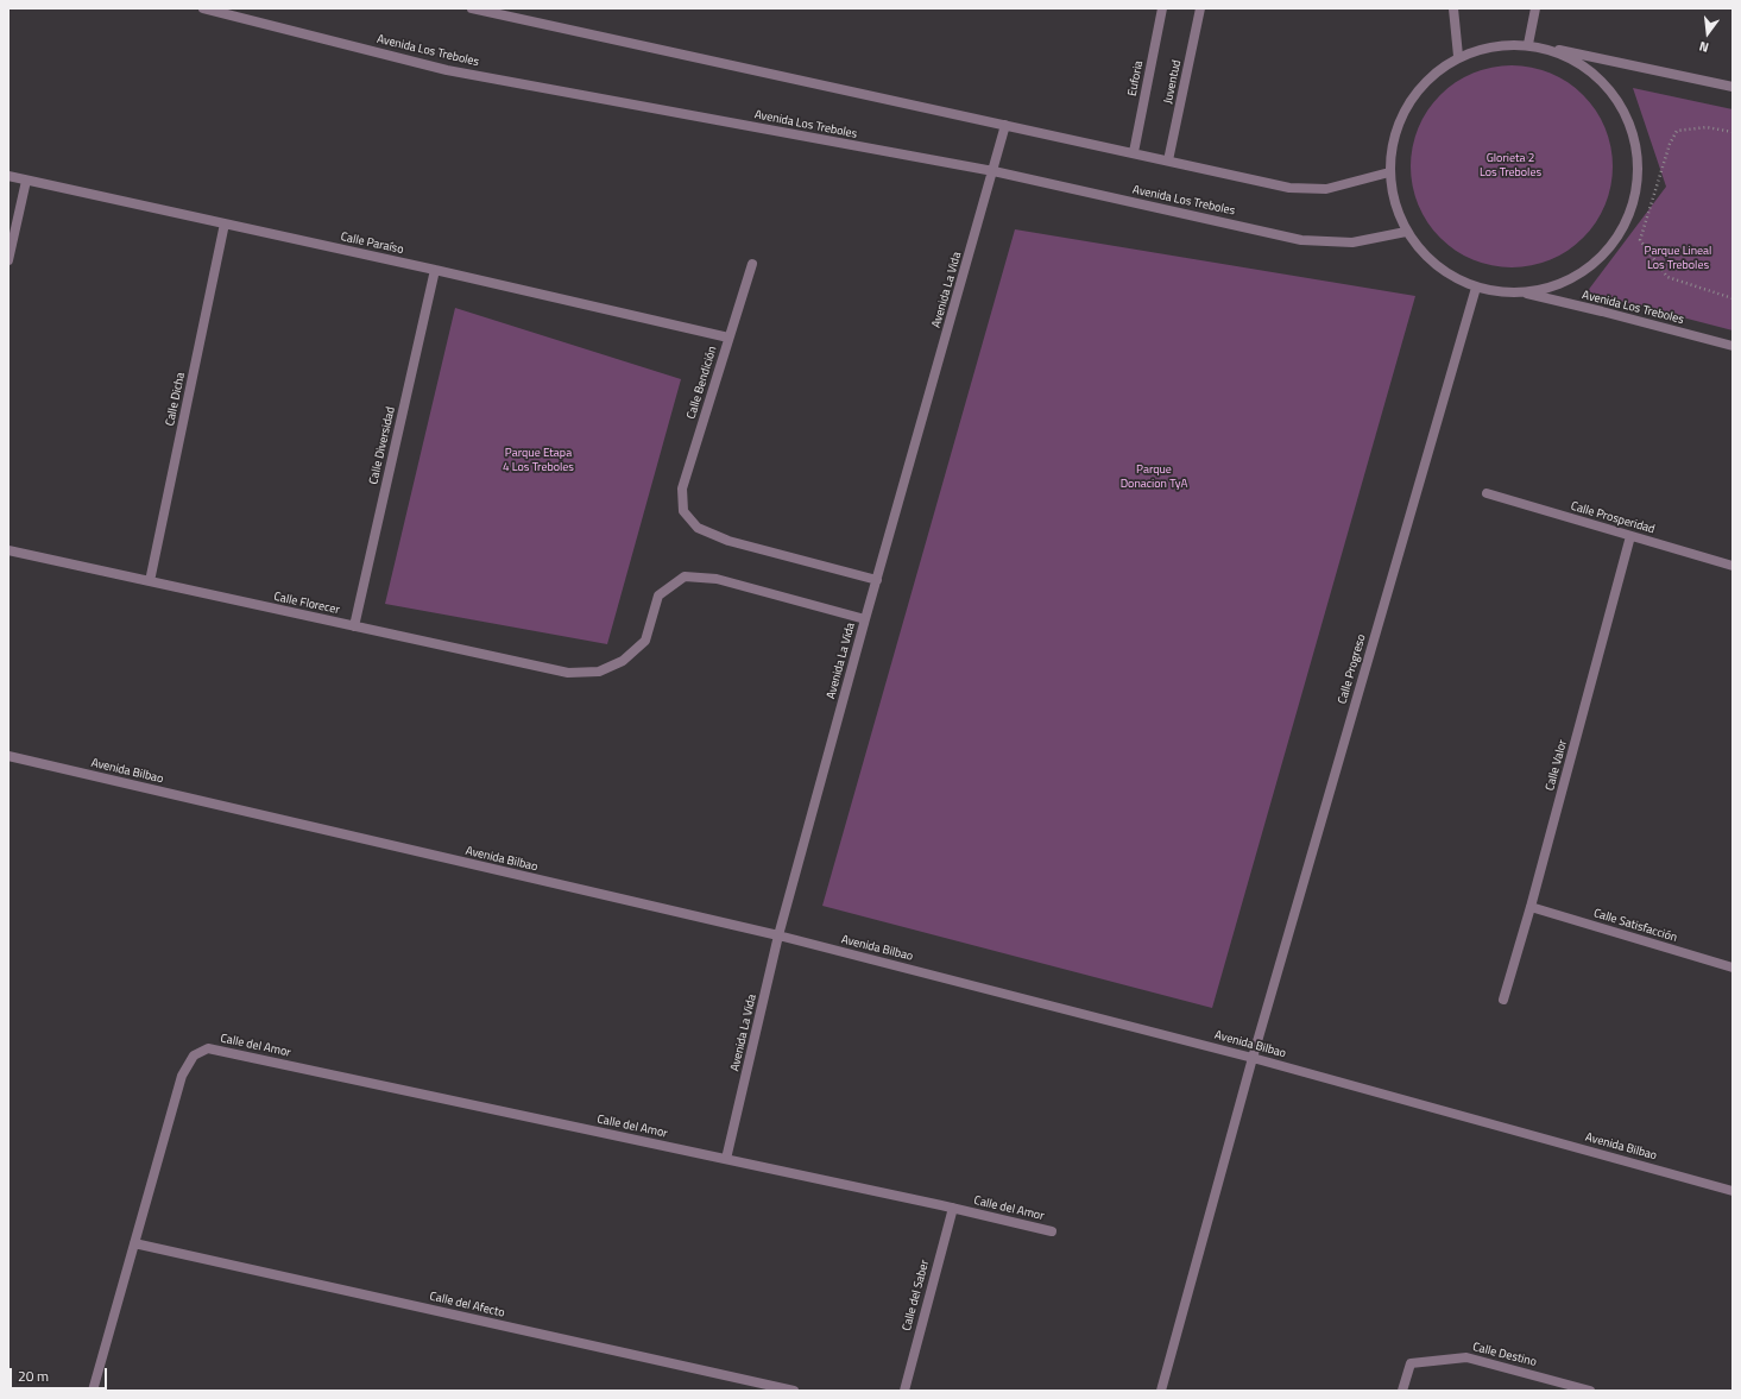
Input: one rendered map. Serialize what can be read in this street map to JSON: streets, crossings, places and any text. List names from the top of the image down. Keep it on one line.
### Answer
{"streets":{"street":["Avenida Los Treboles","Euforia","Juventud","Calle Paraíso","Avenida La Vida","Calle Bendición","Calle Dicha","Calle Diversidad","Calle Prosperidad","Calle Florecer","Calle Progreso","Calle Valor","Avenida Bilbao","Calle Satisfacción","Calle del Amor","Calle del Saber","Calle del Afecto","Calle Destino"]},"crossings":[["Avenida Los Treboles","Avenida La Vida"],["Calle Paraíso","Calle Bendición"],["Calle Paraíso","Calle Dicha"],["Calle Paraíso","Calle Diversidad"],["Avenida La Vida","Calle Bendición"],["Avenida La Vida","Calle Florecer"],["Avenida La Vida","Avenida Bilbao"],["Avenida La Vida","Calle del Amor"],["Calle Dicha","Calle Florecer"],["Calle Diversidad","Calle Florecer"],["Calle Prosperidad","Calle Valor"],["Calle Progreso","Avenida Bilbao"],["Calle Valor","Calle Satisfacción"],["Calle del Amor","Calle del Saber"],["Calle del Amor","Calle del Afecto"]],"parks":["Glorieta 2 Los Treboles","Parque Lineal Los Treboles","Parque Etapa 4 Los Treboles","Parque Donacion TyA"],"scale_bar":"20 m","north":"bottom"}
